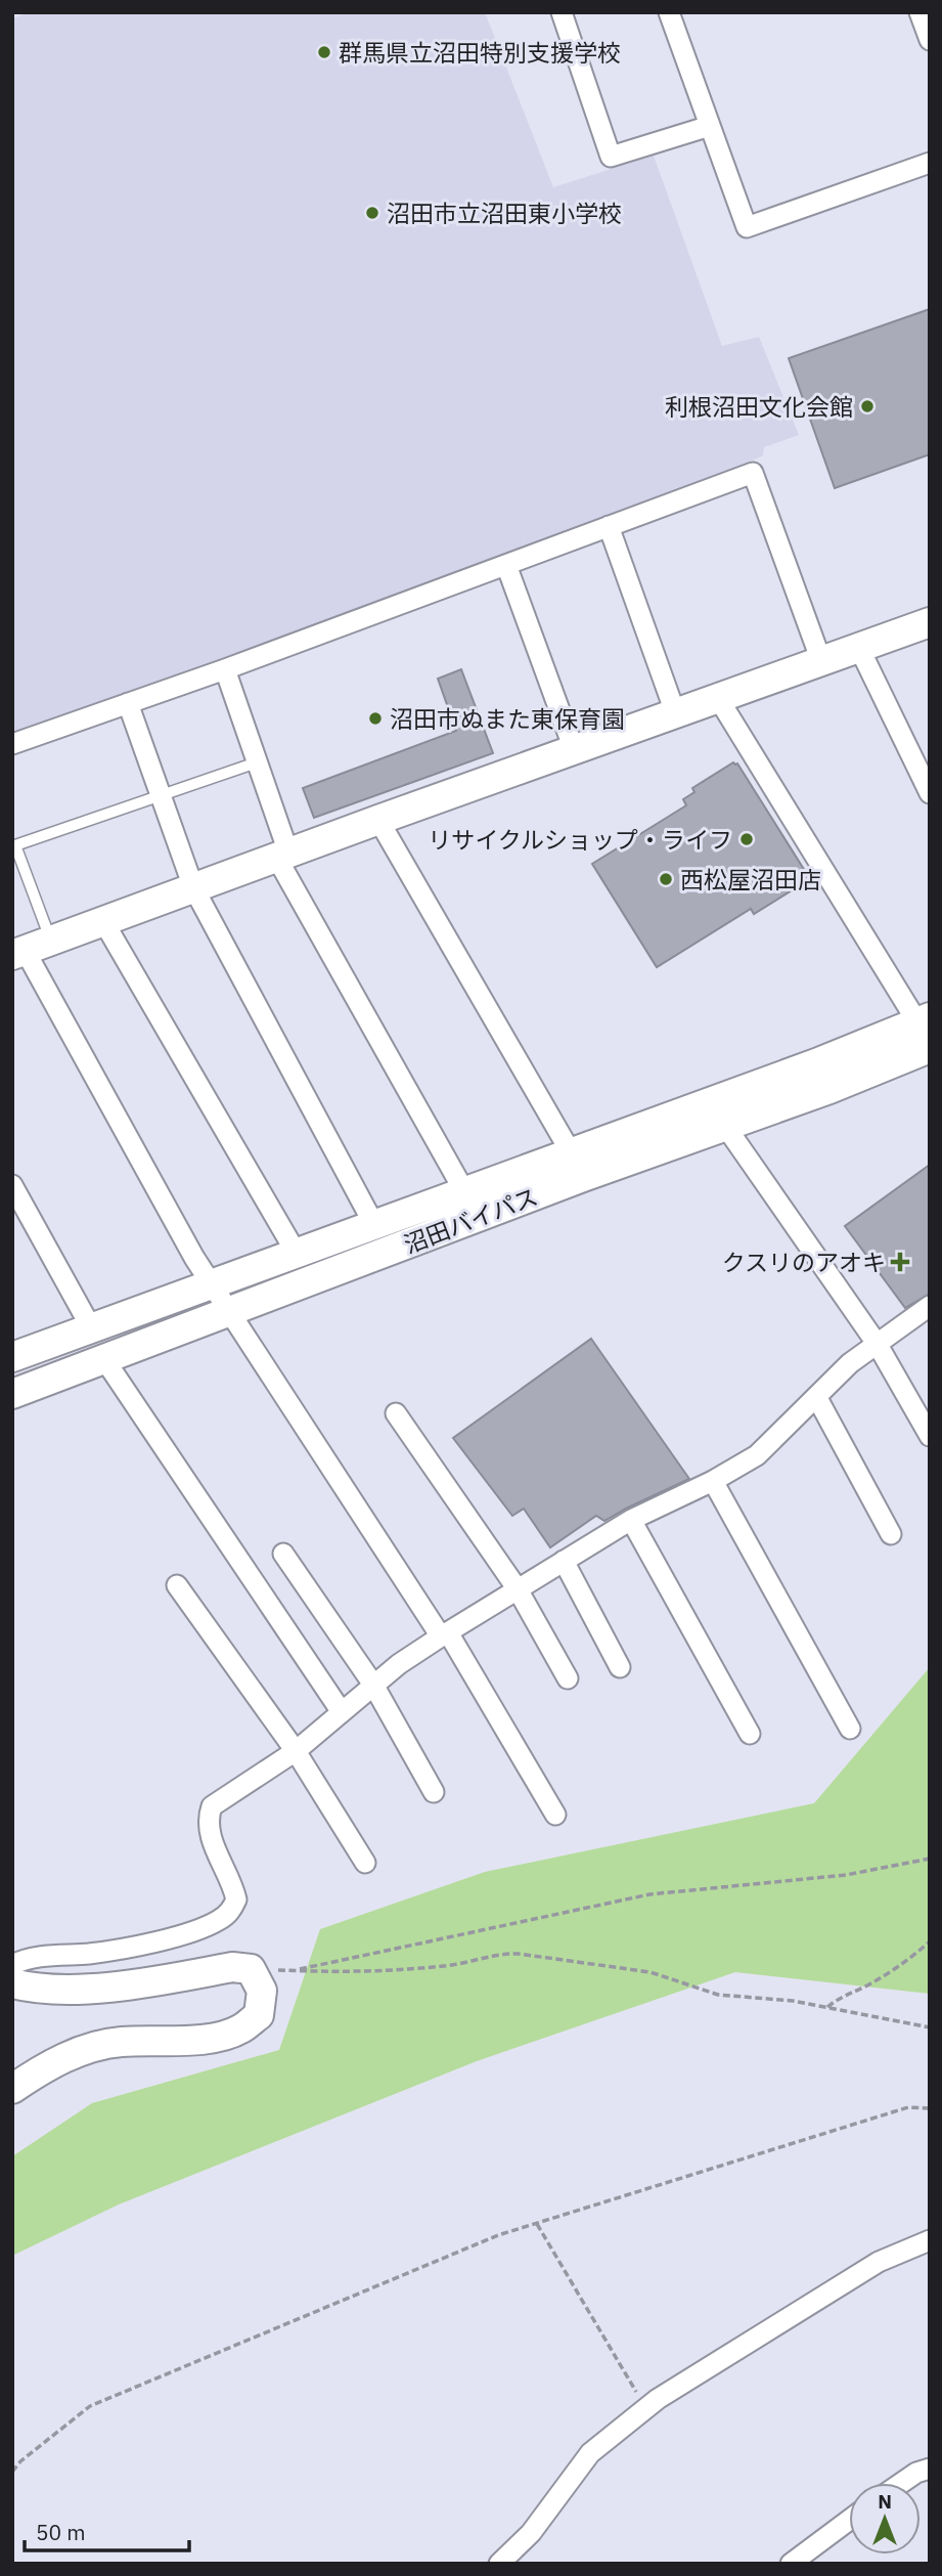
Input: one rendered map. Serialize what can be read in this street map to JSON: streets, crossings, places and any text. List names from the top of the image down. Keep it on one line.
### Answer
{"streets":{"street":["沼田バイパス"]},"places":{"other":["群馬県立沼田特別支援学校","沼田市立沼田東小学校","利根沼田文化会館","沼田市ぬまた東保育園","リサイクルショップ・ライフ","西松屋沼田店"],"health":["クスリのアオキ"]},"scale_bar":"50 m","north":"top"}
